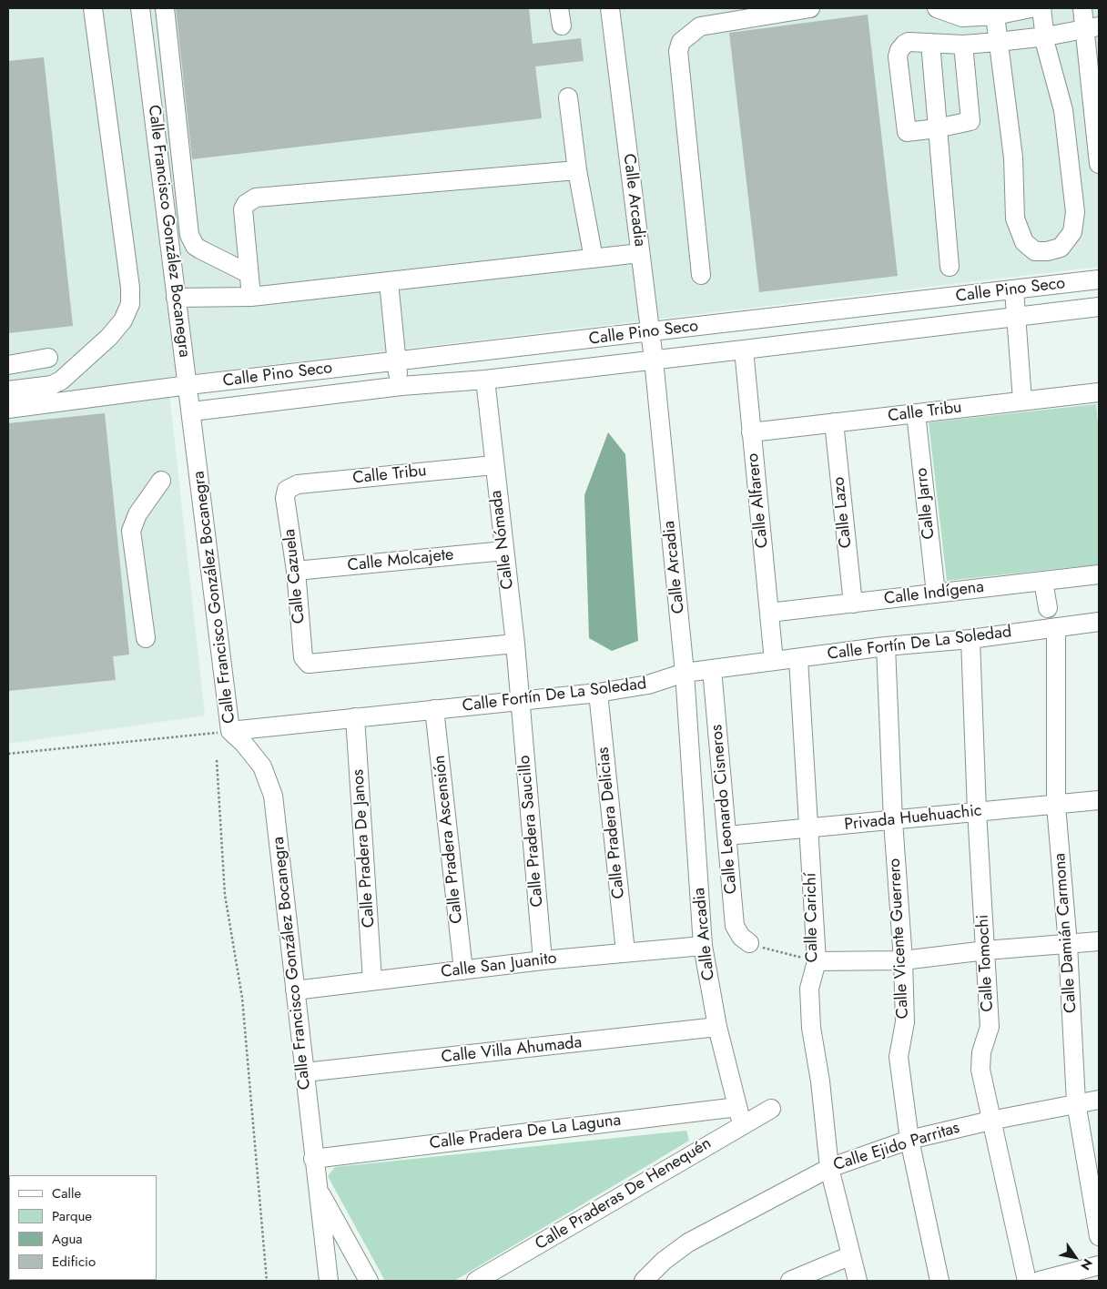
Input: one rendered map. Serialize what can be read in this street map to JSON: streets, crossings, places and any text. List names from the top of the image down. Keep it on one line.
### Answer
{"streets":{"street":["Calle Arcadia","Calle Francisco González Bocanegra","Calle Pino Seco","Calle Tribu","Calle Alfarero","Calle Jarro","Calle Lazo","Calle Nómada","Calle Molcajete","Calle Cazuela","Calle Indígena","Calle Fortín De La Soledad","Calle Leonardo Cisneros","Privada Huehuachic","Calle Pradera Delicias","Calle Pradera Saucillo","Calle Pradera Ascensión","Calle Pradera De Janos","Calle Carichí","Calle Damián Carmona","Calle Vicente Guerrero","Calle Tomochi","Calle San Juanito","Calle Villa Ahumada","Calle Pradera De La Laguna","Calle Ejido Parritas","Calle Praderas De Henequén"]},"crossings":[["Calle Arcadia","Calle Pino Seco"],["Calle Arcadia","Calle Fortín De La Soledad"],["Calle Arcadia","Calle San Juanito"],["Calle Arcadia","Calle Villa Ahumada"],["Calle Arcadia","Calle Pradera De La Laguna"],["Calle Arcadia","Calle Praderas De Henequén"],["Calle Francisco González Bocanegra","Calle Pino Seco"],["Calle Francisco González Bocanegra","Calle Fortín De La Soledad"],["Calle Francisco González Bocanegra","Calle San Juanito"],["Calle Francisco González Bocanegra","Calle Villa Ahumada"],["Calle Francisco González Bocanegra","Calle Pradera De La Laguna"],["Calle Pino Seco","Calle Alfarero"],["Calle Pino Seco","Calle Nómada"],["Calle Tribu","Calle Alfarero"],["Calle Tribu","Calle Jarro"],["Calle Tribu","Calle Lazo"],["Calle Tribu","Calle Nómada"],["Calle Tribu","Calle Cazuela"],["Calle Alfarero","Calle Indígena"],["Calle Jarro","Calle Indígena"],["Calle Lazo","Calle Indígena"],["Calle Nómada","Calle Molcajete"],["Calle Nómada","Calle Cazuela"],["Calle Nómada","Calle Fortín De La Soledad"],["Calle Nómada","Calle Pradera Saucillo"],["Calle Molcajete","Calle Cazuela"],["Calle Fortín De La Soledad","Calle Leonardo Cisneros"],["Calle Fortín De La Soledad","Calle Pradera Delicias"],["Calle Fortín De La Soledad","Calle Pradera Saucillo"],["Calle Fortín De La Soledad","Calle Pradera Ascensión"],["Calle Fortín De La Soledad","Calle Pradera De Janos"],["Calle Fortín De La Soledad","Calle Carichí"],["Calle Fortín De La Soledad","Calle Damián Carmona"],["Calle Fortín De La Soledad","Calle Vicente Guerrero"],["Calle Fortín De La Soledad","Calle Tomochi"],["Calle Leonardo Cisneros","Privada Huehuachic"],["Privada Huehuachic","Calle Carichí"],["Privada Huehuachic","Calle Damián Carmona"],["Privada Huehuachic","Calle Vicente Guerrero"],["Privada Huehuachic","Calle Tomochi"],["Calle Pradera Delicias","Calle San Juanito"],["Calle Pradera Saucillo","Calle San Juanito"],["Calle Pradera Ascensión","Calle San Juanito"],["Calle Pradera De Janos","Calle San Juanito"],["Calle Carichí","Calle Ejido Parritas"],["Calle Damián Carmona","Calle Ejido Parritas"],["Calle Vicente Guerrero","Calle Ejido Parritas"],["Calle Tomochi","Calle Ejido Parritas"],["Calle Pradera De La Laguna","Calle Praderas De Henequén"]],"legend":["Calle","Parque","Agua","Edificio"],"north":"bottom right"}
